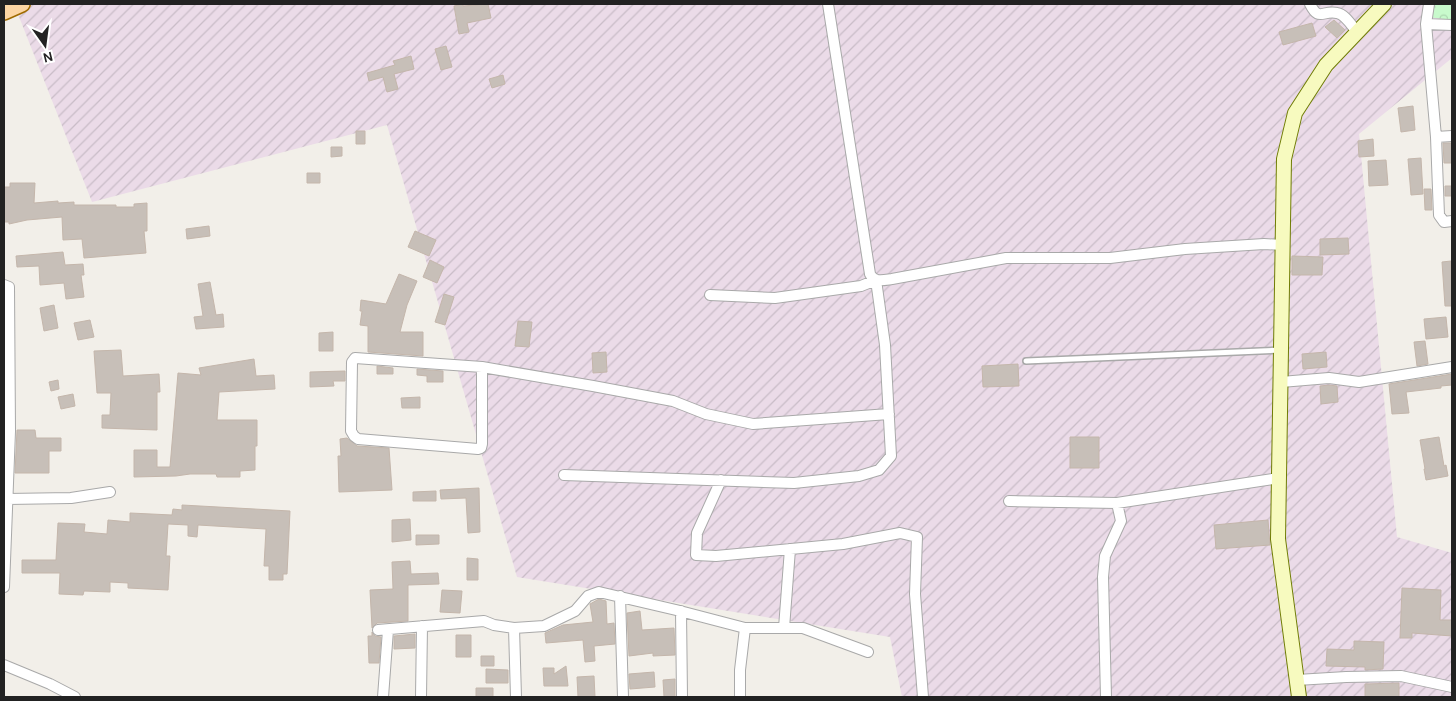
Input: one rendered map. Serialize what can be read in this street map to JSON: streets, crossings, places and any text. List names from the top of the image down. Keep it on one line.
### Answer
{"north":"bottom"}
